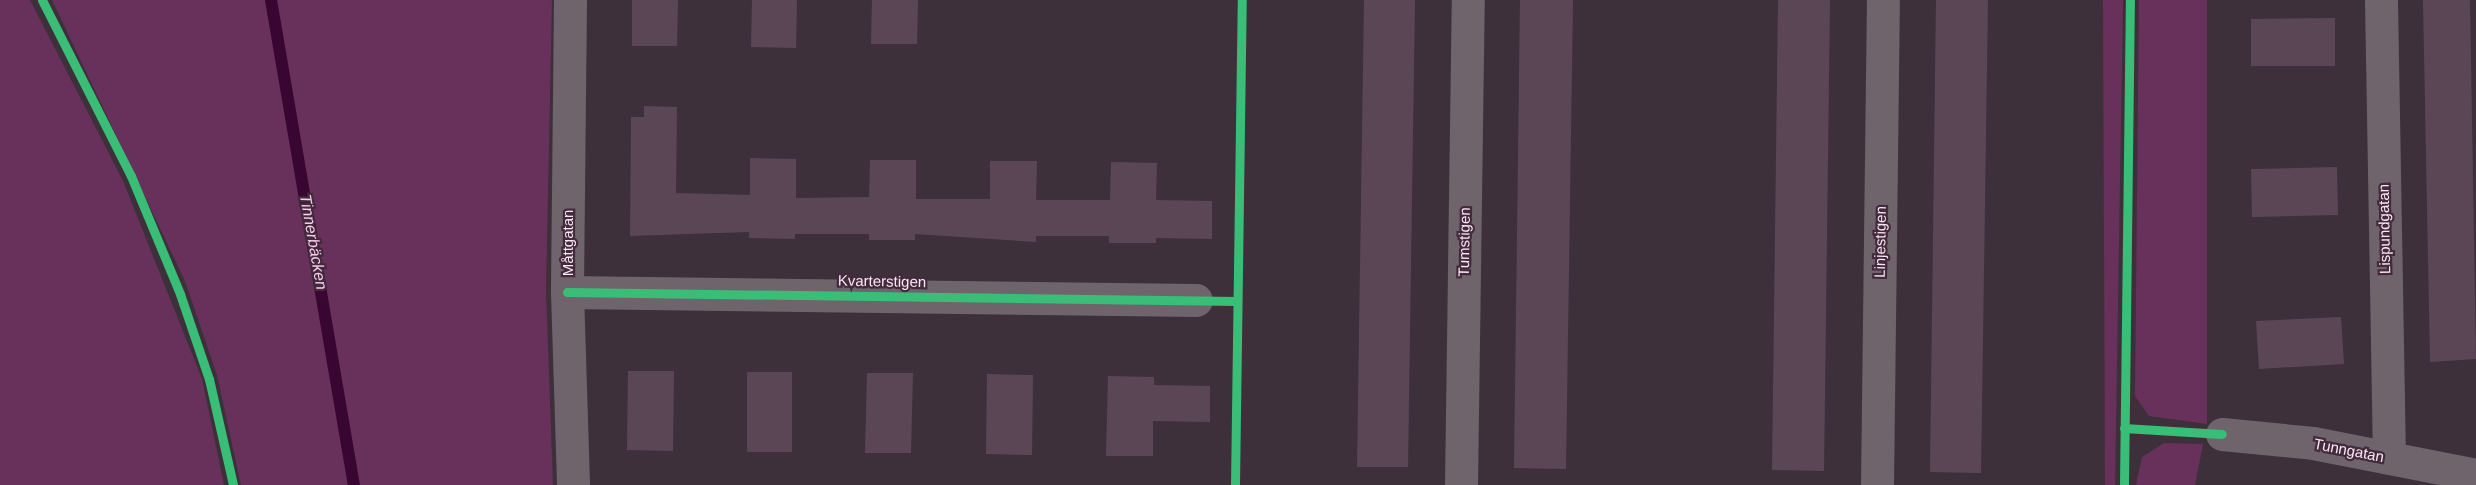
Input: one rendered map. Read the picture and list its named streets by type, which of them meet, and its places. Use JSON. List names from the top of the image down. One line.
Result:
{"streets":{"street":["Lispundgatan","Tumstigen","Linjestigen","Måttgatan","Kvarterstigen","Tunngatan"]},"crossings":[["Lispundgatan","Tunngatan"],["Måttgatan","Kvarterstigen"]],"water":["Tinnerbäcken"]}
